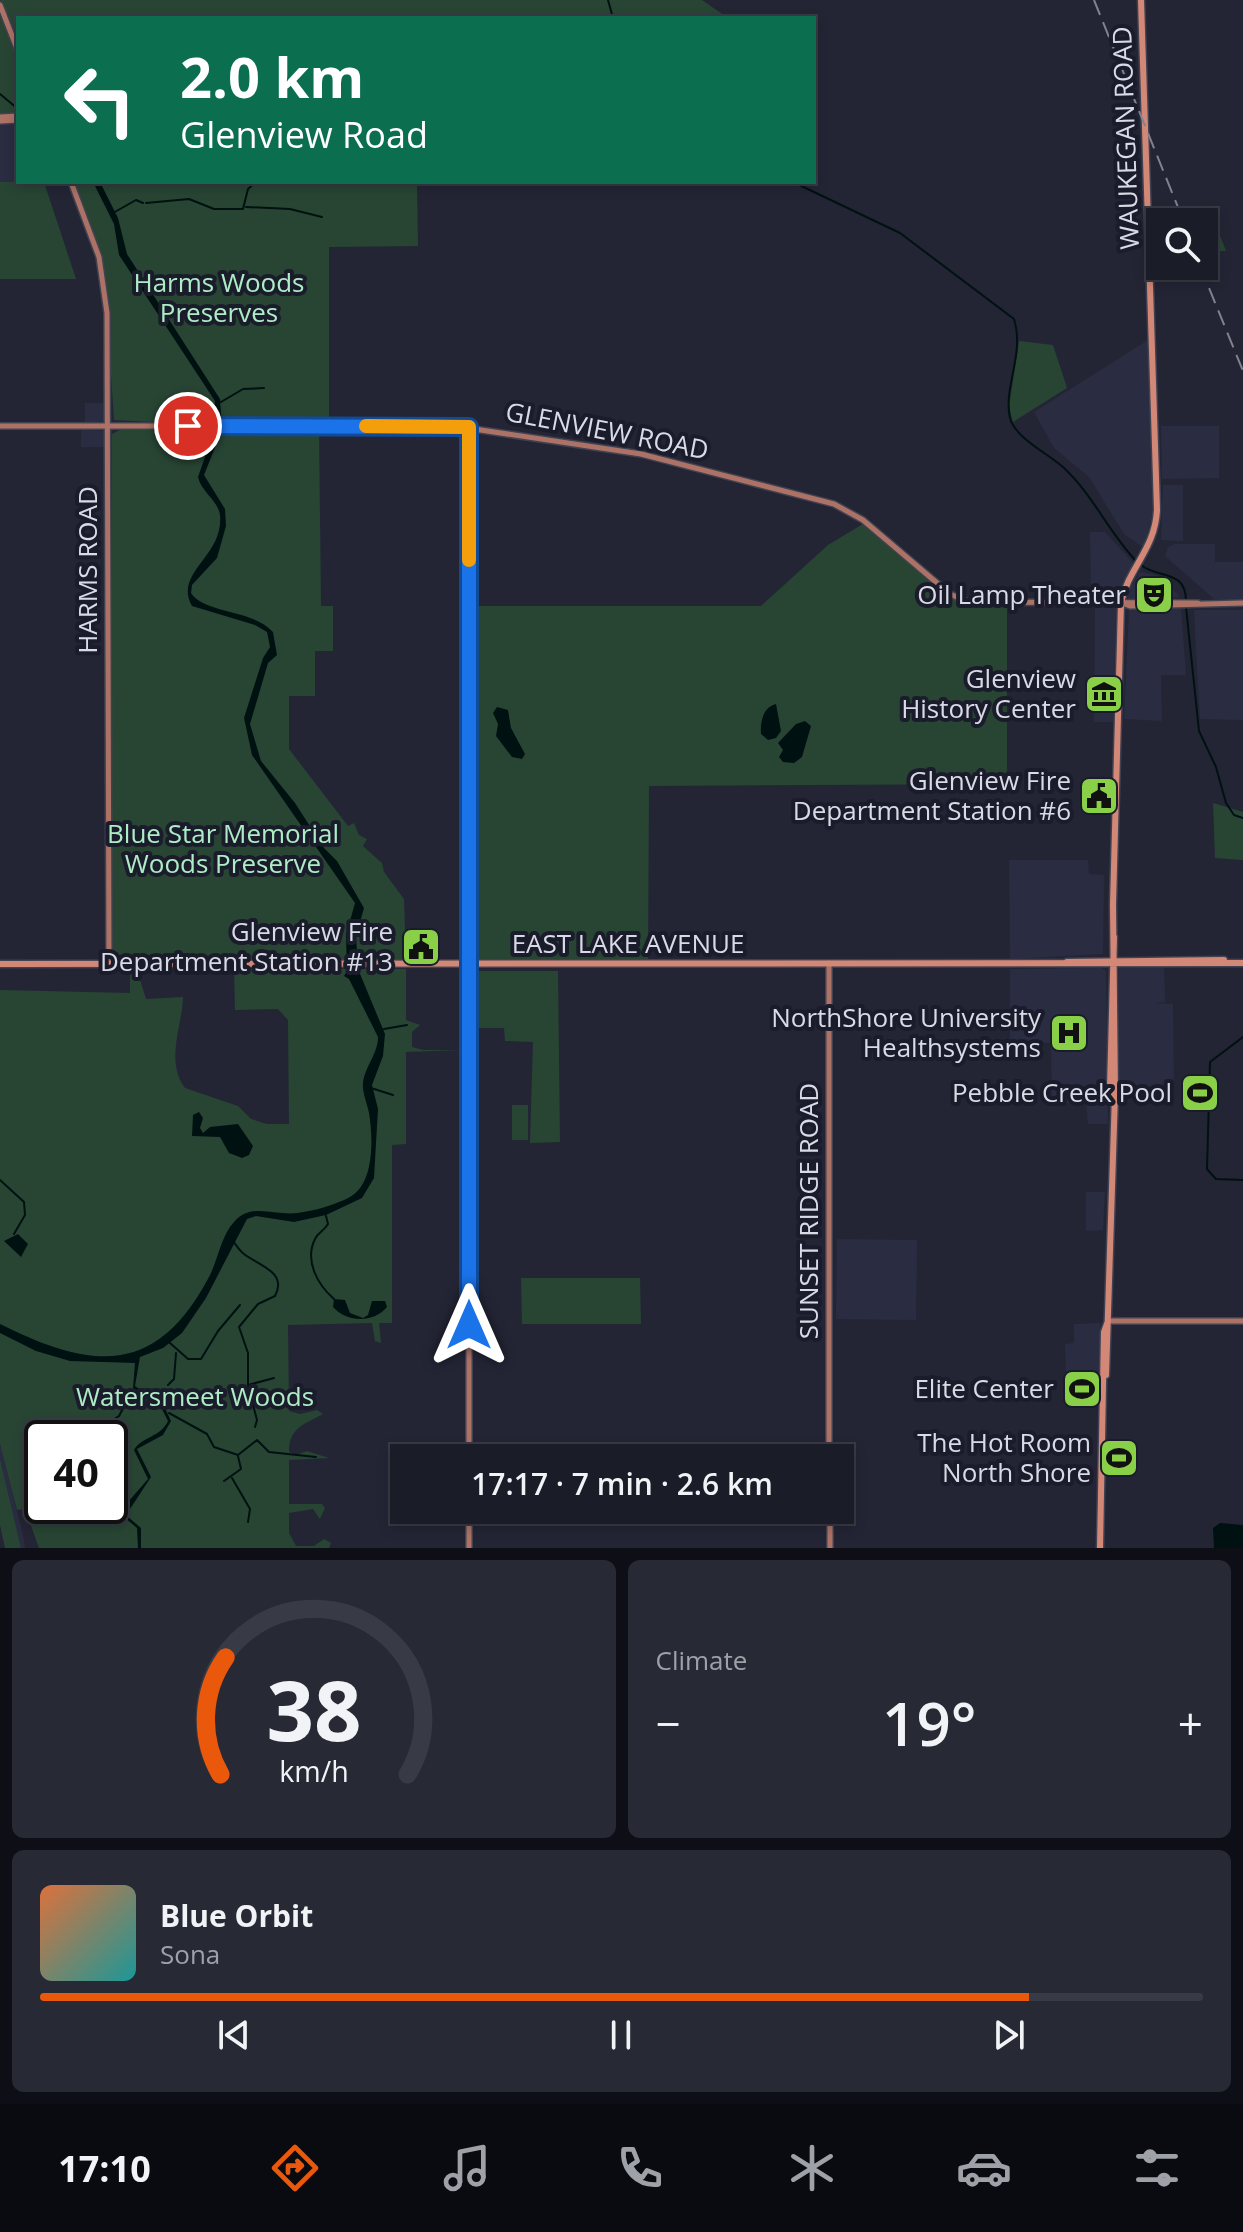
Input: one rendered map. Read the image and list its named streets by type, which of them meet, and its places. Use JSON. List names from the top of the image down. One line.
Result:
{"streets":{"main road":["WAUKEGAN ROAD","GLENVIEW ROAD","HARMS ROAD","EAST LAKE AVENUE","SUNSET RIDGE ROAD"]},"crossings":[["WAUKEGAN ROAD","GLENVIEW ROAD"],["WAUKEGAN ROAD","EAST LAKE AVENUE"],["GLENVIEW ROAD","HARMS ROAD"],["HARMS ROAD","EAST LAKE AVENUE"],["EAST LAKE AVENUE","SUNSET RIDGE ROAD"]],"parks":["Harms Woods Preserves","Blue Star Memorial Woods Preserve","Watersmeet Woods"],"places":{"theatre":["Oil Lamp Theater"],"museum":["Glenview History Center"],"public building":["Glenview Fire Department Station #6","Glenview Fire Department Station #13"],"hospital":["NorthShore University Healthsystems"],"sports":["Pebble Creek Pool","Elite Center","The Hot Room North Shore"]},"page":{"turn":["2.0 km","Glenview Road"],"limit":"40","trip":"17:17 · 7 min · 2.6 km","tile":"Climate","heat":["−","19°","+"],"song":["Blue Orbit","Sona"],"tabs":"17:10","gauge":["38","km/h"]}}
